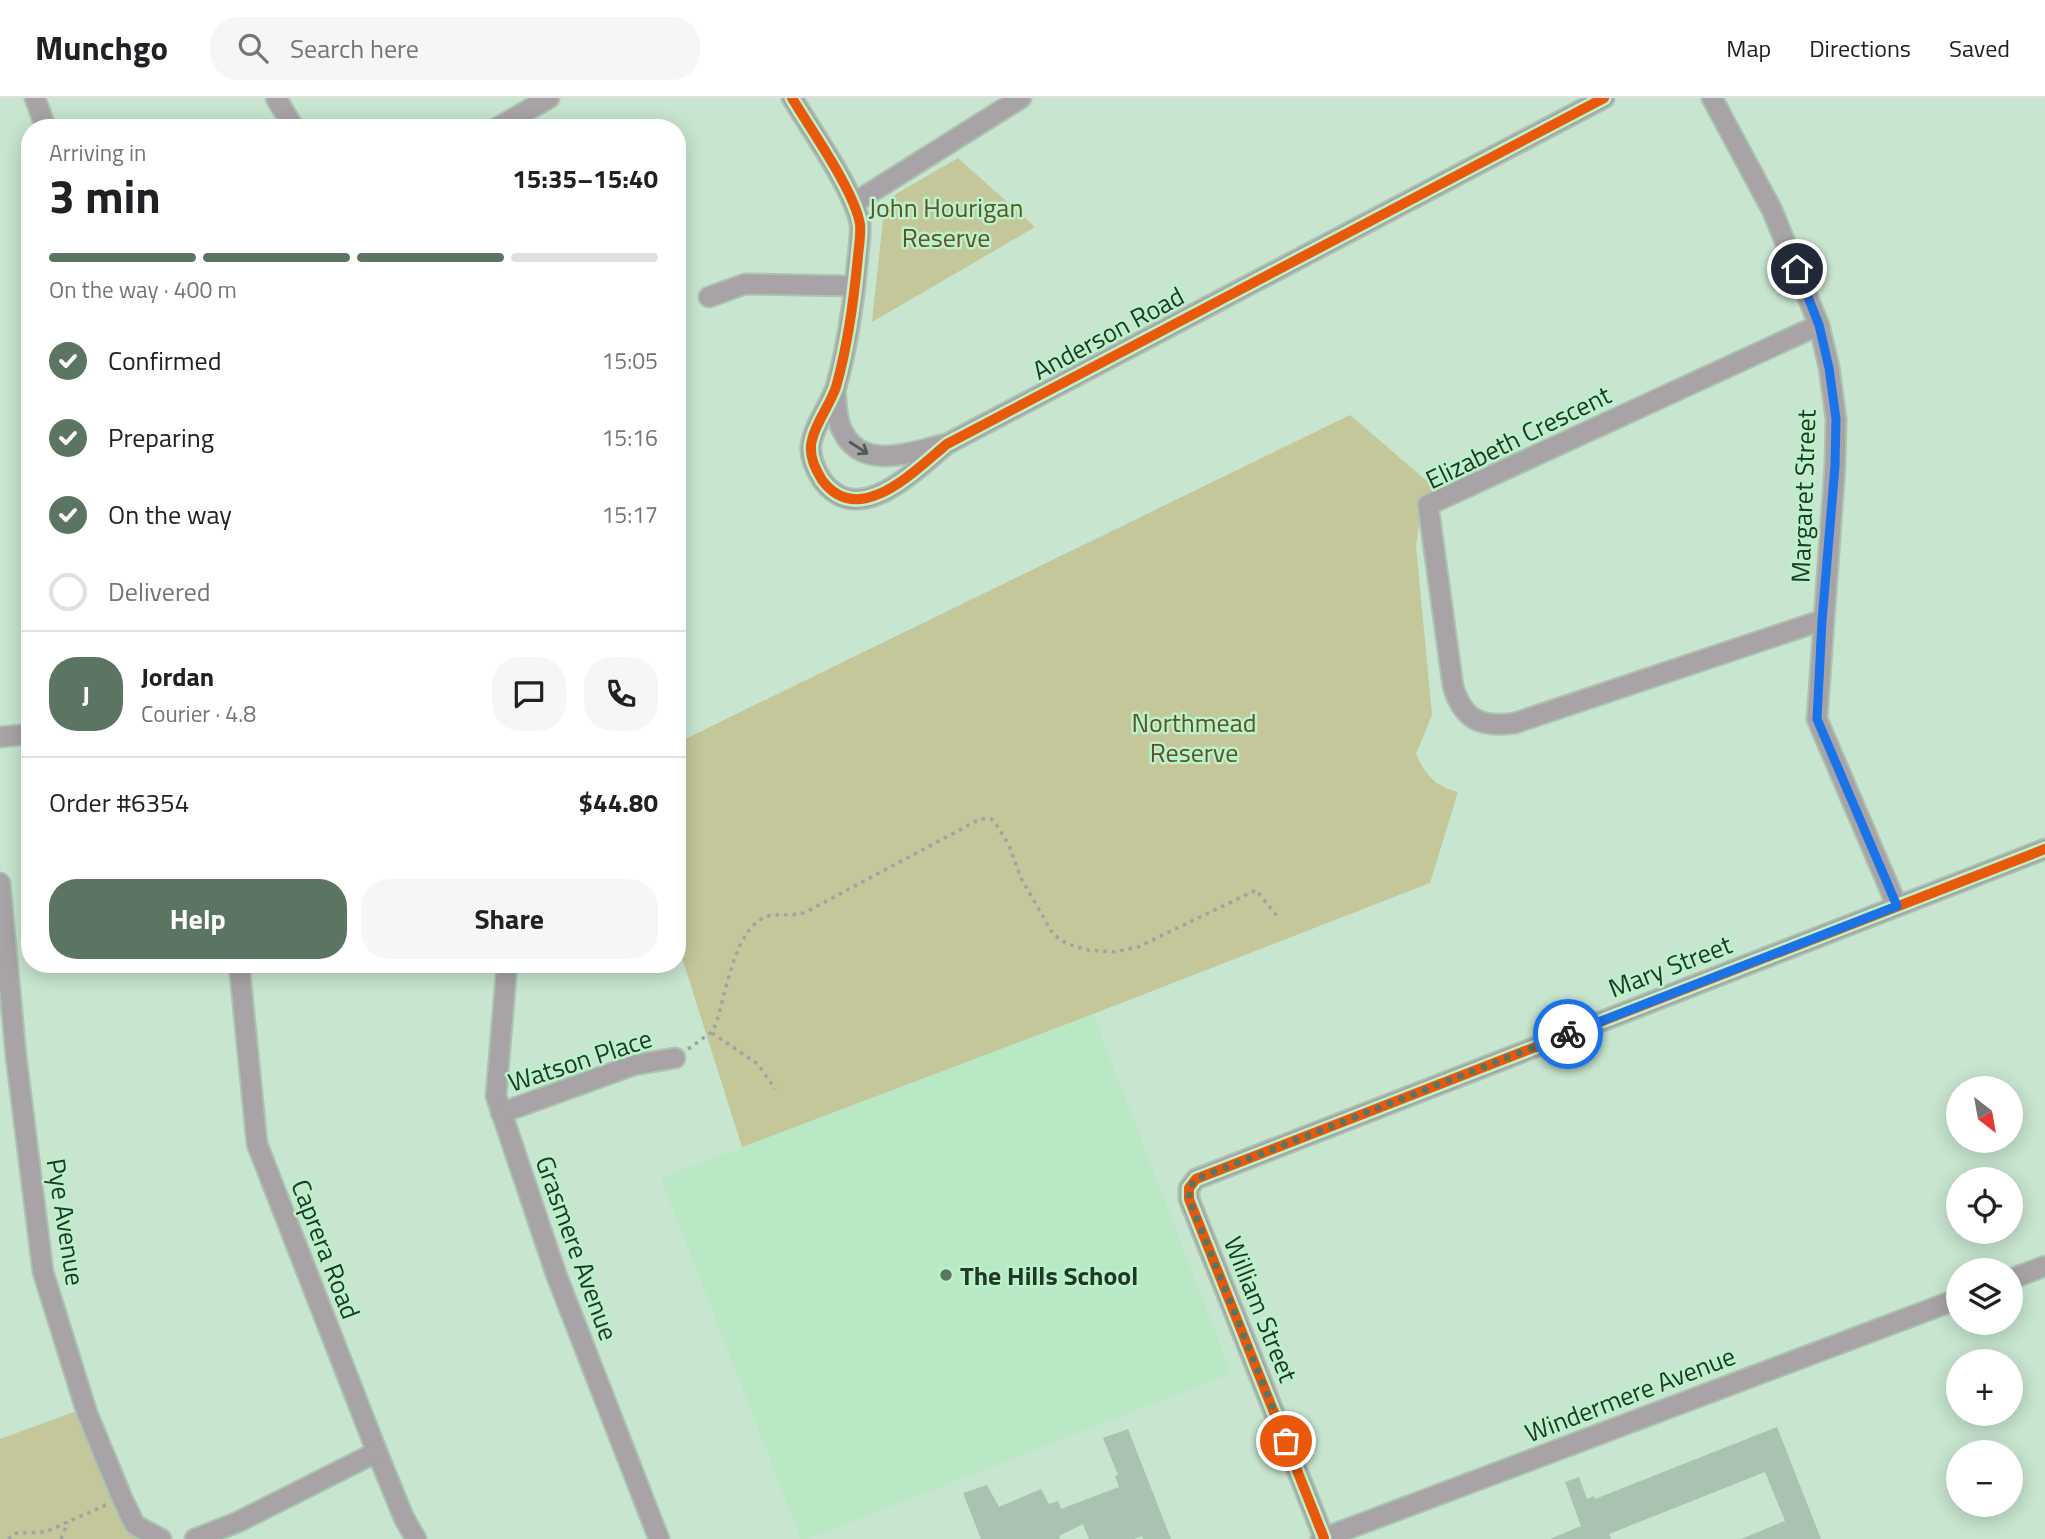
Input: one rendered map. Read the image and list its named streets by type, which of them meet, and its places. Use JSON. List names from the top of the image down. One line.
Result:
{"streets":{"street":["Anderson Road","Elizabeth Crescent","Margaret Street","Mary Street","Watson Place","Pye Avenue","Grasmere Avenue","Caprera Road","William Street","Windermere Avenue"]},"crossings":[["Elizabeth Crescent","Margaret Street"],["Margaret Street","Mary Street"],["Mary Street","William Street"],["Watson Place","Grasmere Avenue"],["William Street","Windermere Avenue"]],"parks":["John Hourigan Reserve","Northmead Reserve"],"places":["The Hills School"],"north":"bottom right","page":{"header":"Munchgo","search":"Search here","nav":["Map","Directions","Saved"],"heading":["3 min","Arriving in","15:35–15:40"],"panel":["Jordan","Courier · 4.8","Order #6354","$44.80"],"bar":"On the way · 400 m","list":[["Confirmed","15:05"],["Preparing","15:16"],["On the way","15:17"],"Delivered"],"round":"J","buttons":["Help","Share"],"map_buttons":["+","−"]}}
